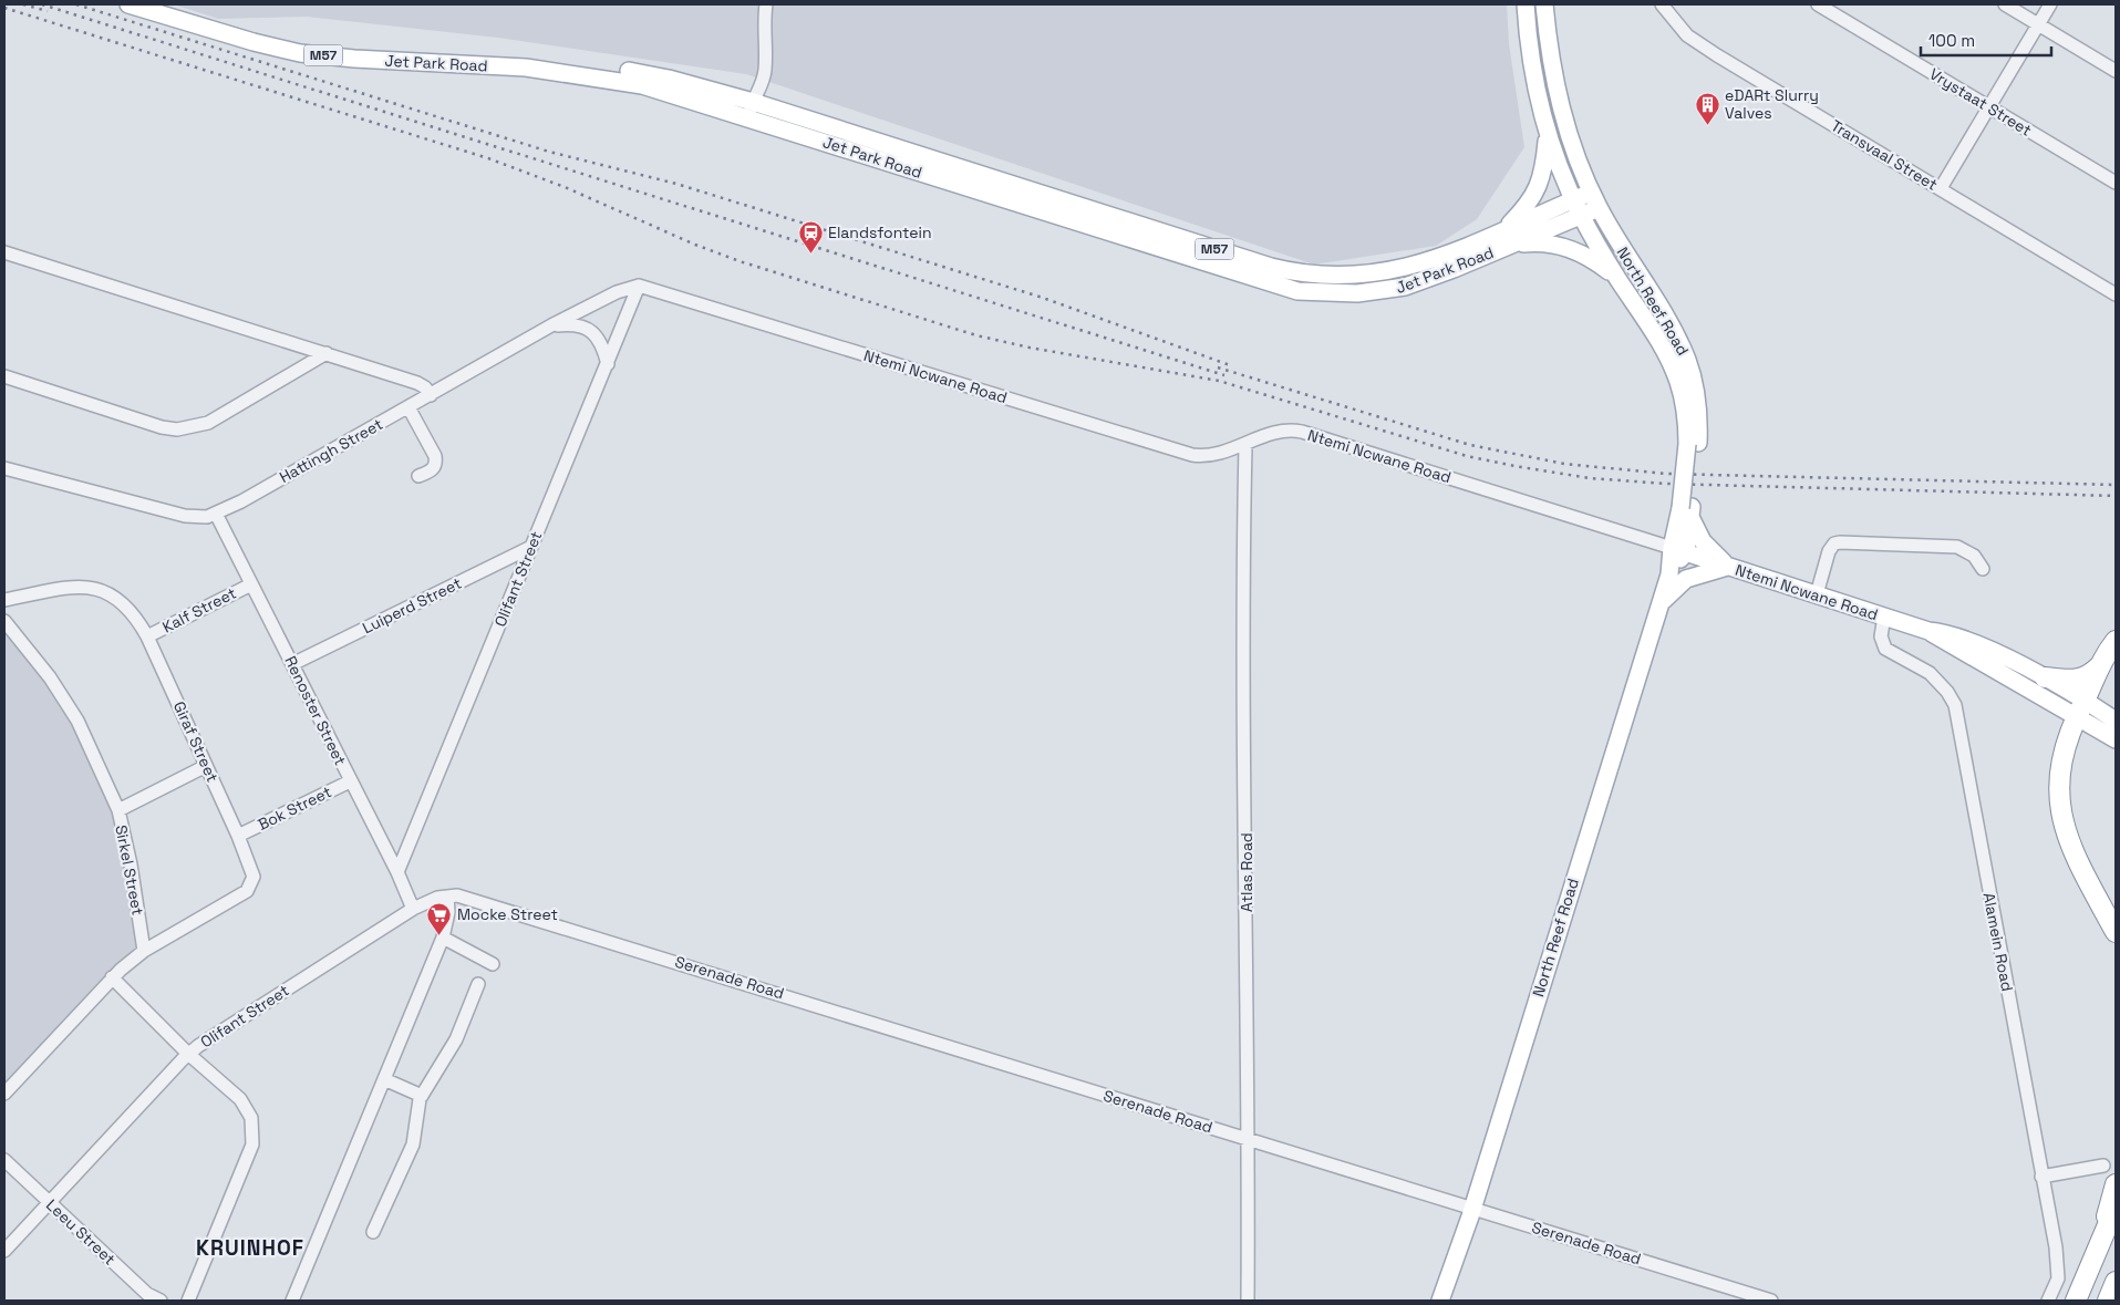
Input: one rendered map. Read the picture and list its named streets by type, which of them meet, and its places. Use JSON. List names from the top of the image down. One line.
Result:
{"streets":{"main road":["M57","Jet Park Road","North Reef Road","Ntemi Ncwane Road"],"street":["Vrystaat Street","Transvaal Street","Hattingh Street","Olifant Street","Luiperd Street","Kalf Street","Renoster Street","Giraf Street","Bok Street","Sirkel Street","Atlas Road","Alamein Road","Serenade Road","Leeu Street"]},"crossings":[["Jet Park Road","North Reef Road"],["North Reef Road","Ntemi Ncwane Road"],["North Reef Road","Serenade Road"],["Ntemi Ncwane Road","Hattingh Street"],["Ntemi Ncwane Road","Olifant Street"],["Ntemi Ncwane Road","Atlas Road"],["Ntemi Ncwane Road","Alamein Road"],["Hattingh Street","Olifant Street"],["Hattingh Street","Renoster Street"],["Olifant Street","Luiperd Street"],["Olifant Street","Renoster Street"],["Olifant Street","Serenade Road"],["Olifant Street","Leeu Street"],["Luiperd Street","Renoster Street"],["Kalf Street","Renoster Street"],["Kalf Street","Giraf Street"],["Renoster Street","Bok Street"],["Giraf Street","Bok Street"],["Giraf Street","Sirkel Street"],["Atlas Road","Serenade Road"]],"districts":["KRUINHOF"],"places":{"building":["eDARt Slurry Valves"],"station":["Elandsfontein"],"supermarket":["Mocke Street"]},"scale_bar":"100 m"}
